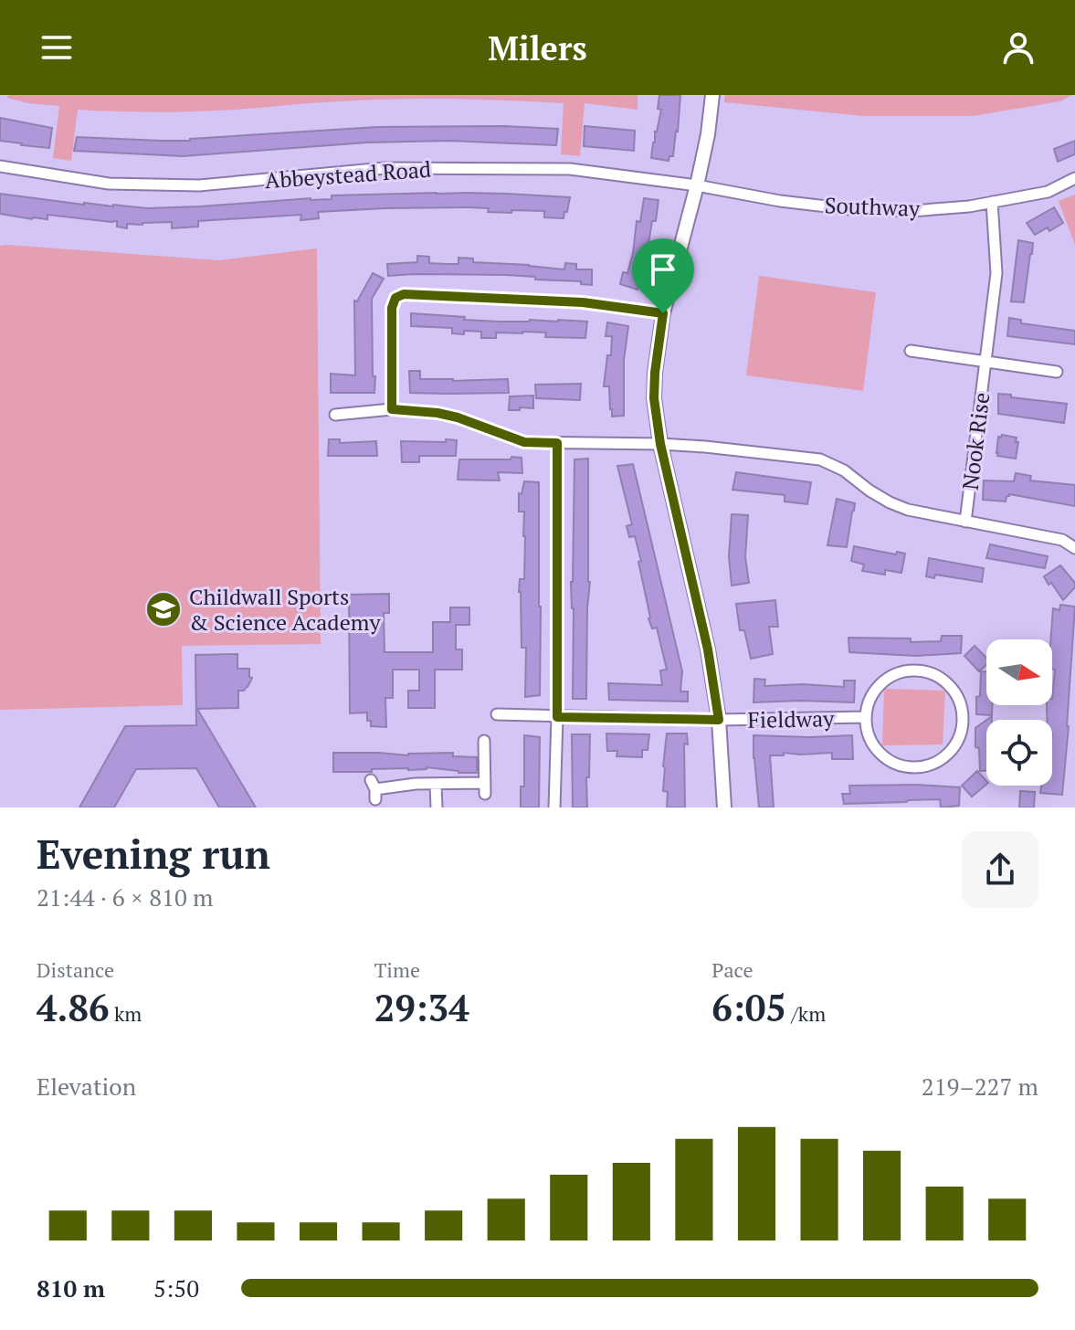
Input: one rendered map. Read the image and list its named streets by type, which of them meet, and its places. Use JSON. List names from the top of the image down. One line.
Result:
{"streets":{"street":["Abbeystead Road","Southway","Nook Rise","Fieldway"]},"crossings":[["Abbeystead Road","Southway"],["Southway","Nook Rise"]],"places":{"school or university":["Childwall Sports & Science Academy"]},"north":"right","page":{"header":"Milers","heading":["Evening run","21:44 · 6 × 810 m"],"stats":[["Distance","4.86 km"],["Time","29:34"],["Pace","6:05 /km"]],"chart":["Elevation","219–227 m"],"list":[{"name":"810 m","note":"5:50"}]}}
